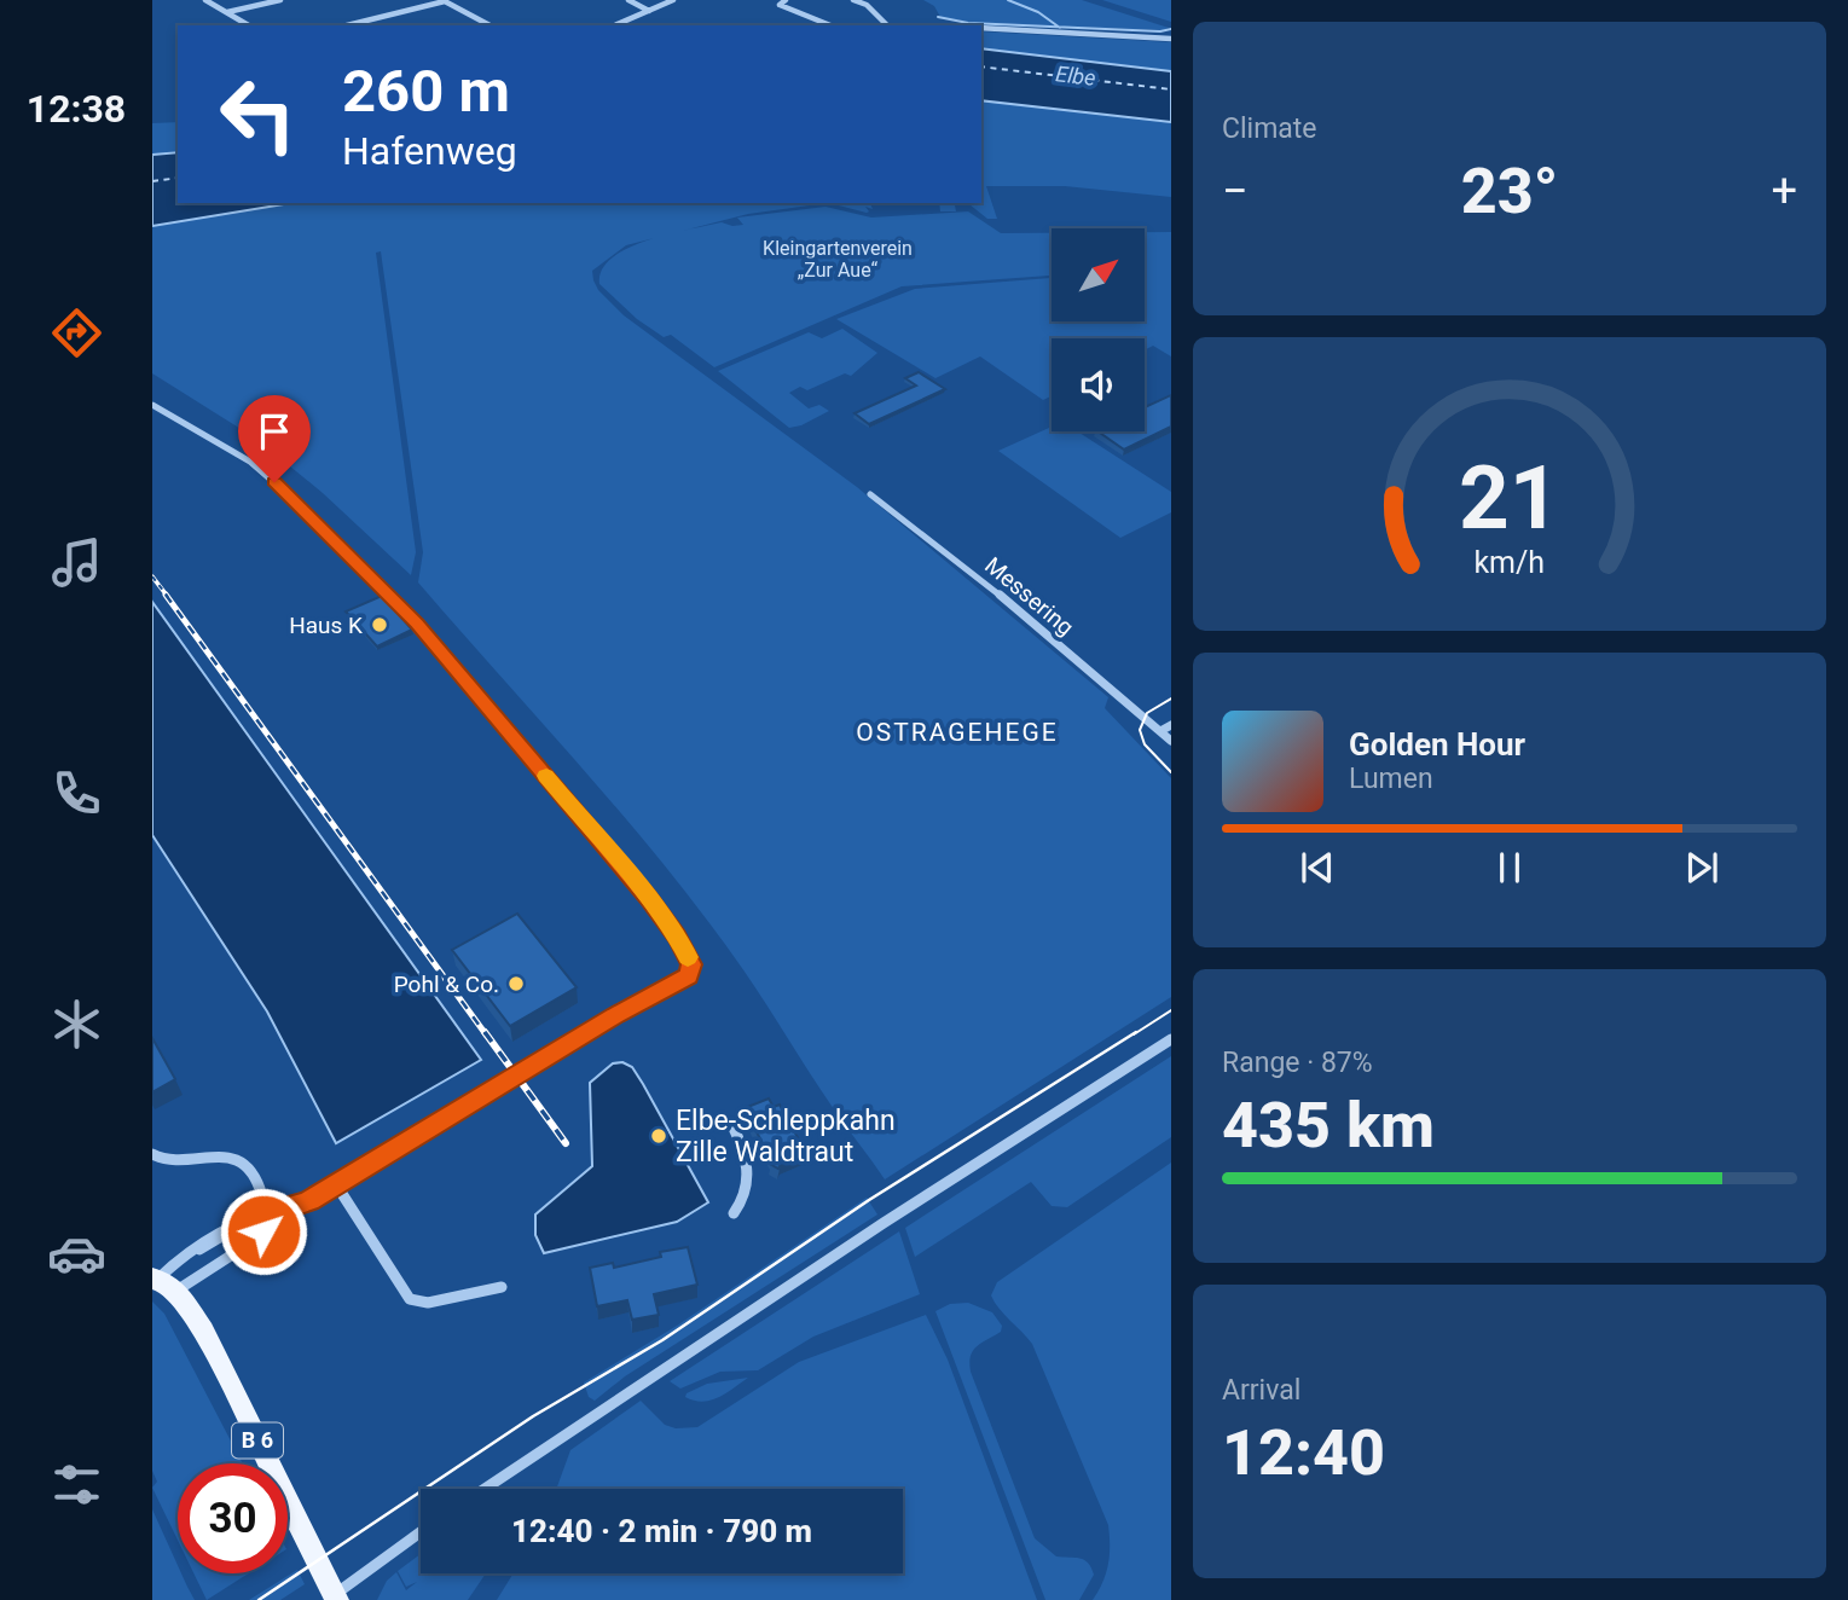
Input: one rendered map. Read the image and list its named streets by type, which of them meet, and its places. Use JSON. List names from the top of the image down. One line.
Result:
{"streets":{"main road":["B 6"],"street":["Messering"]},"districts":["OSTRAGEHEGE"],"water":["Elbe"],"parks":["Kleingartenverein „Zur Aue“"],"places":["Haus K","Pohl & Co.","Elbe-Schleppkahn Zille Waldtraut"],"north":"top right","page":{"tabs":"12:38","tile":["Climate",["Range · 87%","435 km"],["Arrival","12:40"]],"turn":["260 m","Hafenweg"],"heat":["−","23°","+"],"song":["Golden Hour","Lumen"],"limit":"30","trip":"12:40 · 2 min · 790 m","gauge":["21","km/h"]}}
